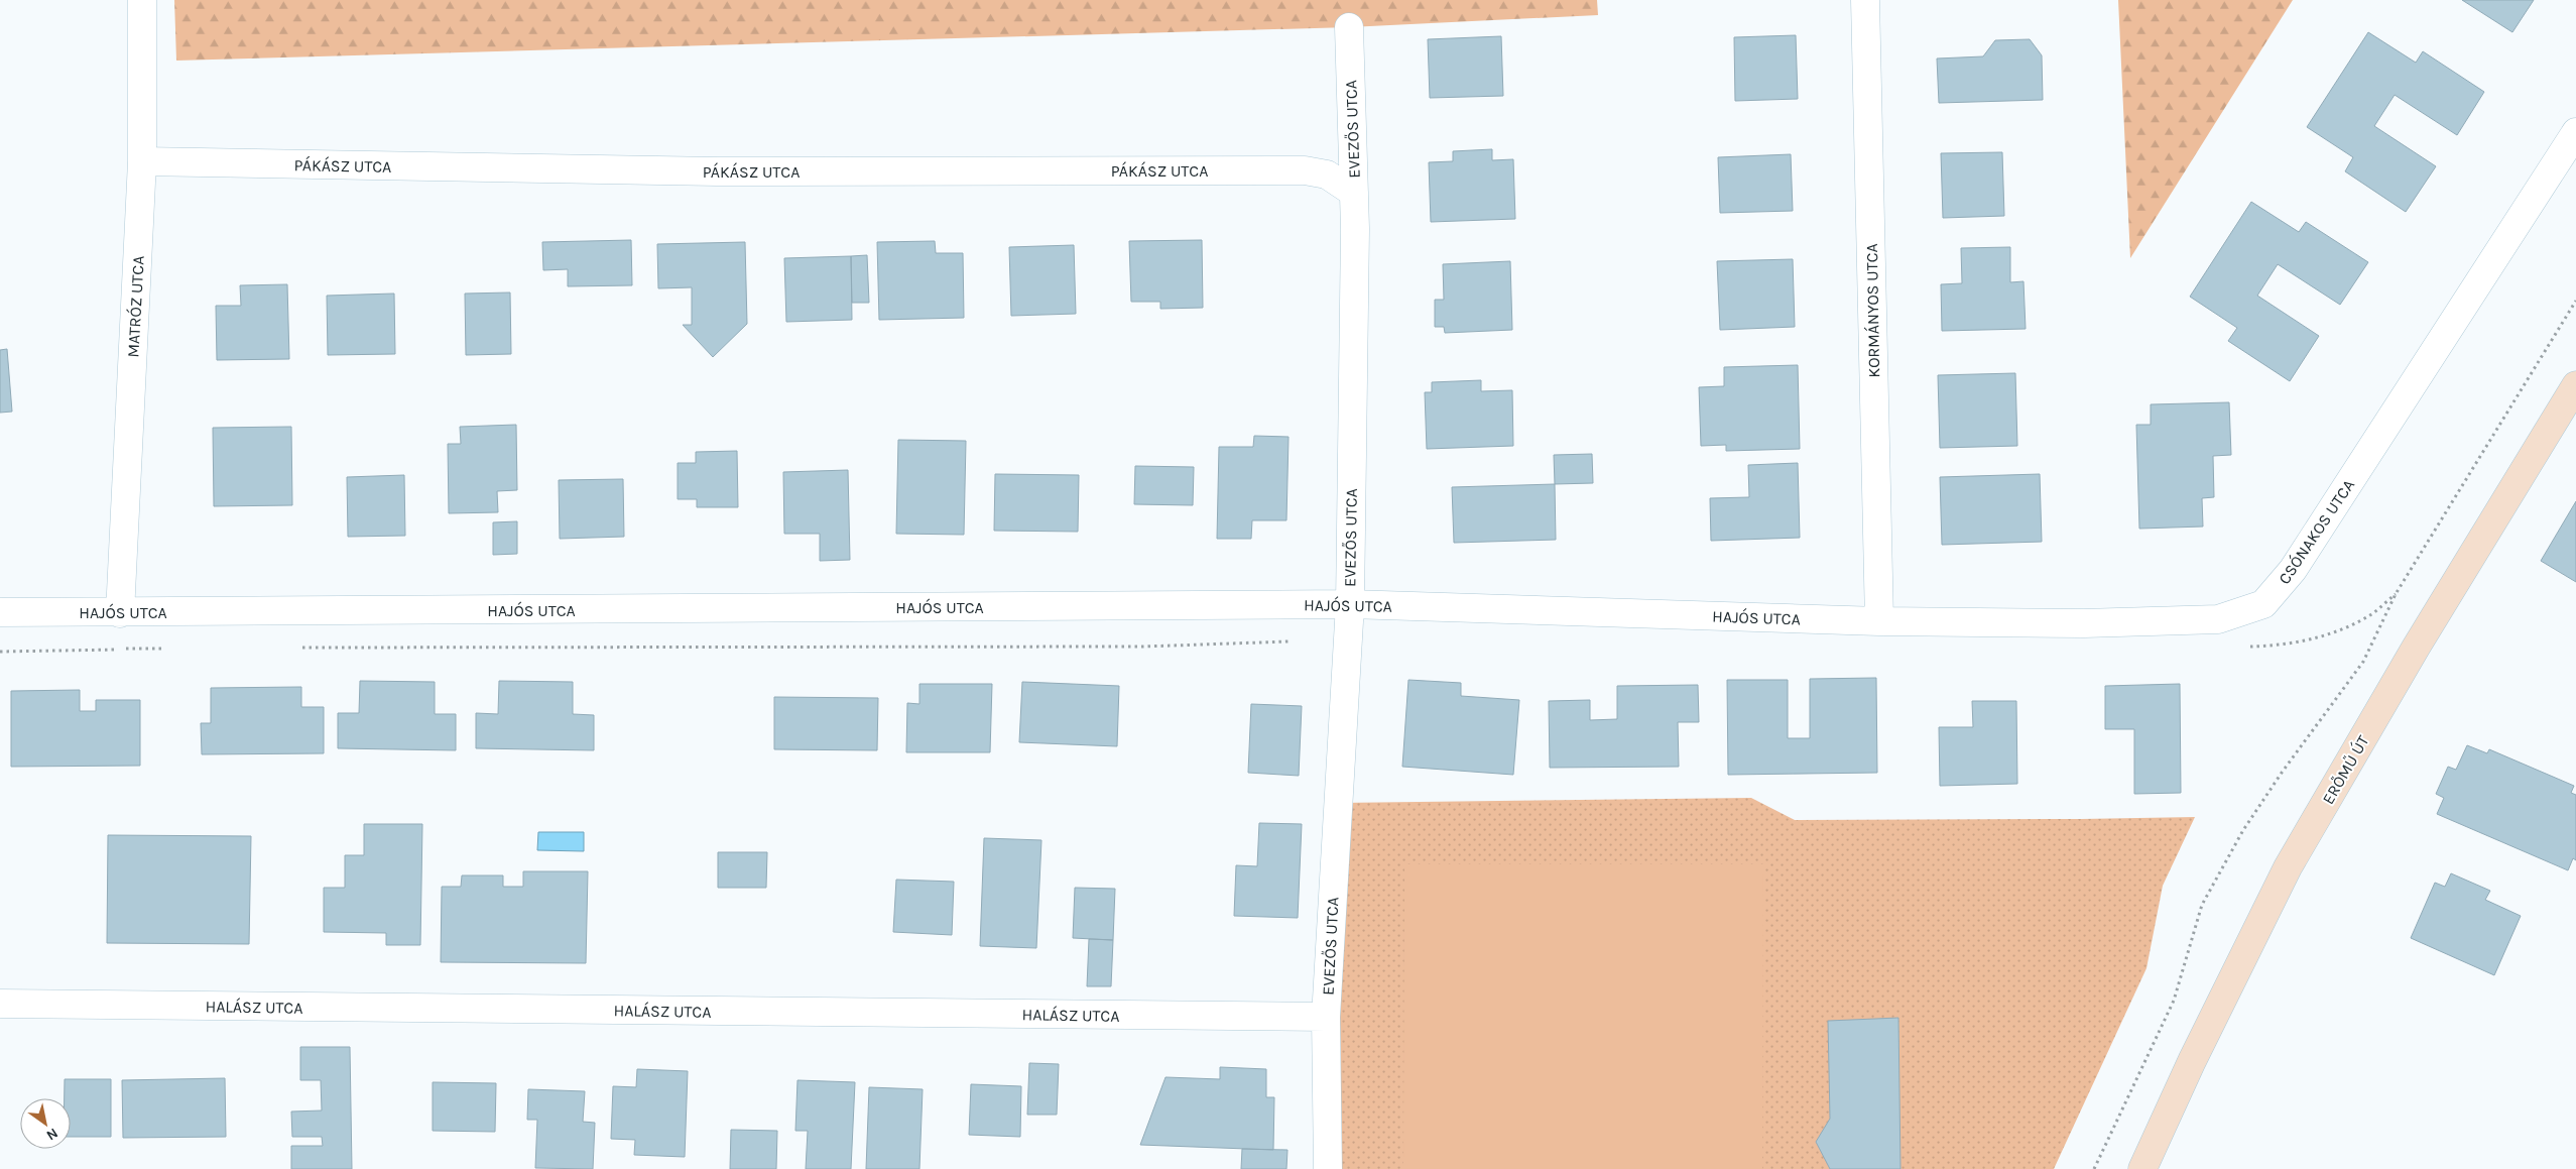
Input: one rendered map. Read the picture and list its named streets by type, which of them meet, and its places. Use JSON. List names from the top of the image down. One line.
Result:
{"streets":{"street":["EVEZŐS UTCA","PÁKÁSZ UTCA","MATRÓZ UTCA","KORMÁNYOS UTCA","CSÓNAKOS UTCA","HAJÓS UTCA","ERŐMŰ ÚT","HALÁSZ UTCA"]},"crossings":[["EVEZŐS UTCA","PÁKÁSZ UTCA"],["EVEZŐS UTCA","HAJÓS UTCA"],["EVEZŐS UTCA","HALÁSZ UTCA"],["PÁKÁSZ UTCA","MATRÓZ UTCA"],["MATRÓZ UTCA","HAJÓS UTCA"],["KORMÁNYOS UTCA","CSÓNAKOS UTCA"],["KORMÁNYOS UTCA","HAJÓS UTCA"],["CSÓNAKOS UTCA","HAJÓS UTCA"]],"north":"bottom right"}
